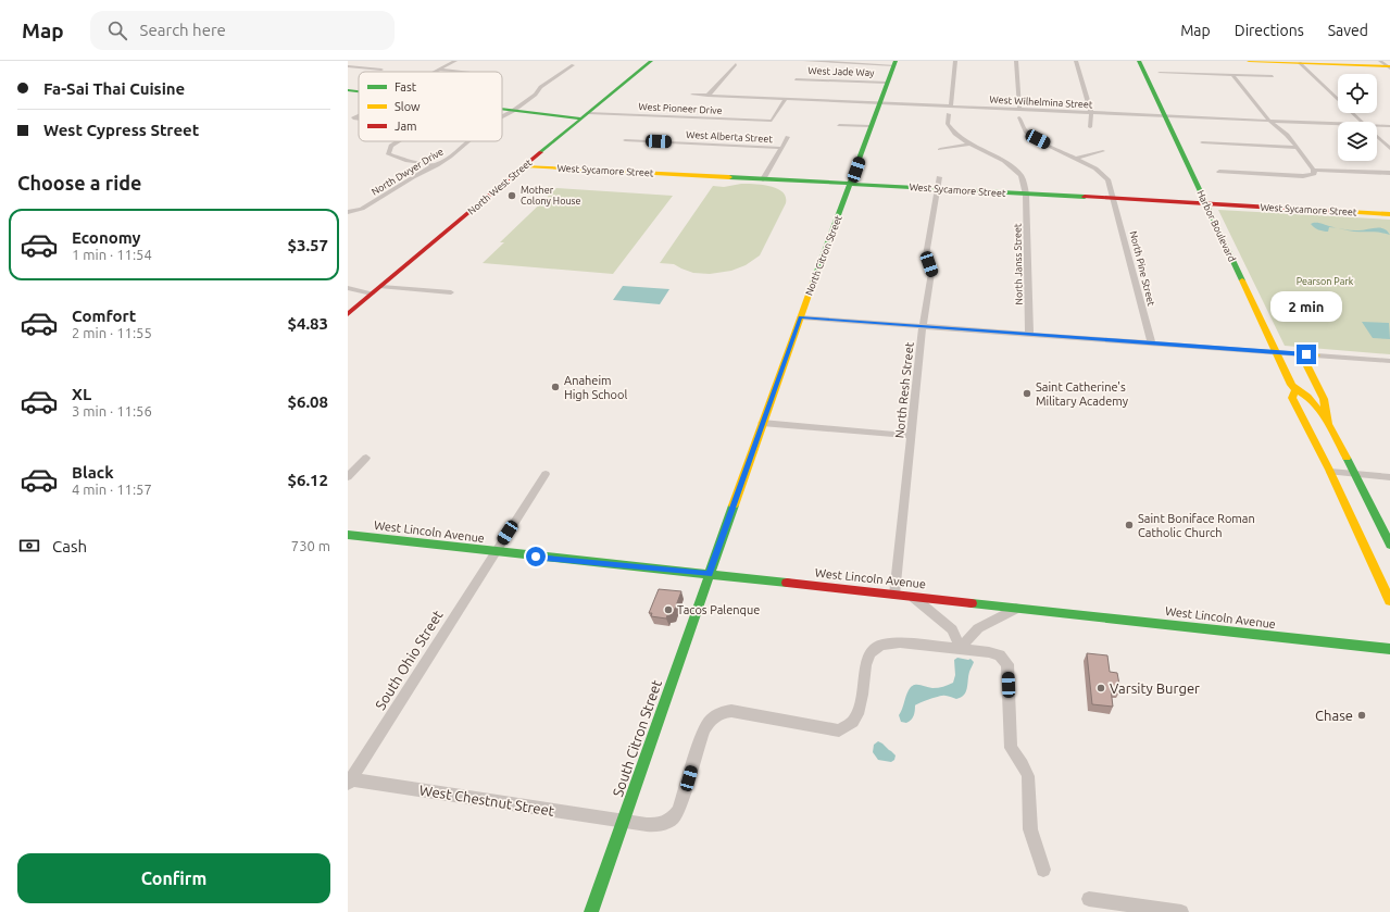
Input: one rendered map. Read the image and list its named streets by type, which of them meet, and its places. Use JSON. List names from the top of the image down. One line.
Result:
{"streets":{"street":["West Jade Way","West Wilhelmina Street","West Pioneer Drive","West Alberta Street","West Sycamore Street","North Dwyer Drive","North West Street","Harbor Boulevard","North Citron Street","North Janss Street","North Pine Street","North Resh Street","West Lincoln Avenue","South Ohio Street","South Citron Street","West Chestnut Street"]},"crossings":[["West Jade Way","North Citron Street"],["West Wilhelmina Street","West Pioneer Drive"],["West Wilhelmina Street","Harbor Boulevard"],["West Wilhelmina Street","North Citron Street"],["West Pioneer Drive","North West Street"],["West Sycamore Street","North West Street"],["West Sycamore Street","Harbor Boulevard"],["West Sycamore Street","North Citron Street"],["West Sycamore Street","North Janss Street"],["West Sycamore Street","North Pine Street"],["West Sycamore Street","North Resh Street"],["North Citron Street","West Lincoln Avenue"],["North Citron Street","South Citron Street"],["North Resh Street","West Lincoln Avenue"],["West Lincoln Avenue","South Ohio Street"],["West Lincoln Avenue","South Citron Street"],["South Ohio Street","West Chestnut Street"],["South Citron Street","West Chestnut Street"]],"parks":["Pearson Park"],"places":["Mother Colony House","Anaheim High School","Saint Catherine's Military Academy","Saint Boniface Roman Catholic Church","Tacos Palenque","Varsity Burger","Chase"],"legend":["Fast","Slow","Jam"],"page":{"header":"Map","search":"Search here","nav":["Map","Directions","Saved"],"banner":["Fa-Sai Thai Cuisine","West Cypress Street"],"heading":"Choose a ride","list":[{"name":"Economy","note":"1 min · 11:54","value":"$3.57"},{"name":"Comfort","note":"2 min · 11:55","value":"$4.83"},{"name":"XL","note":"3 min · 11:56","value":"$6.08"},{"name":"Black","note":"4 min · 11:57","value":"$6.12"}],"bubble":"2 min","pay":["Cash","730 m"],"buttons":"Confirm"}}
